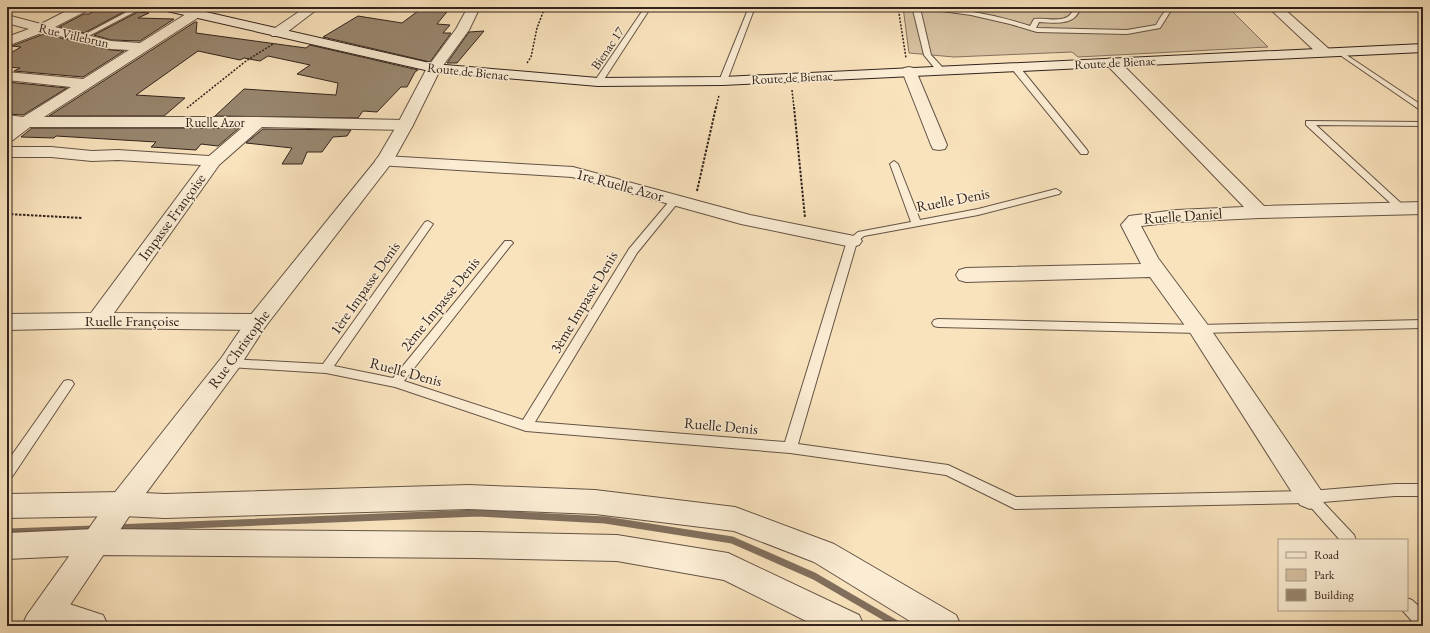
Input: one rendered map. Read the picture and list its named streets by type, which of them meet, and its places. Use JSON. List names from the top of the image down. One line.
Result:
{"streets":{"street":["Rue Villebrun","Route de Bienac","Ruelle Azor","1re Ruelle Azor","Ruelle Daniel","Impasse Françoise","Ruelle Françoise","Rue Christophe"],"lane":["Bienac 17","Ruelle Denis","1ère Impasse Denis","3ème Impasse Denis","2ème Impasse Denis"]},"crossings":[["Bienac 17","Route de Bienac"],["Route de Bienac","Ruelle Daniel"],["Route de Bienac","Rue Christophe"],["Ruelle Azor","Impasse Françoise"],["Ruelle Azor","Rue Christophe"],["1re Ruelle Azor","Ruelle Denis"],["1re Ruelle Azor","3ème Impasse Denis"],["1re Ruelle Azor","Rue Christophe"],["Ruelle Denis","Ruelle Daniel"],["Ruelle Denis","1ère Impasse Denis"],["Ruelle Denis","3ème Impasse Denis"],["Ruelle Denis","2ème Impasse Denis"],["Ruelle Denis","Rue Christophe"],["Impasse Françoise","Ruelle Françoise"],["Ruelle Françoise","Rue Christophe"]],"legend":["Road","Park","Building"]}
